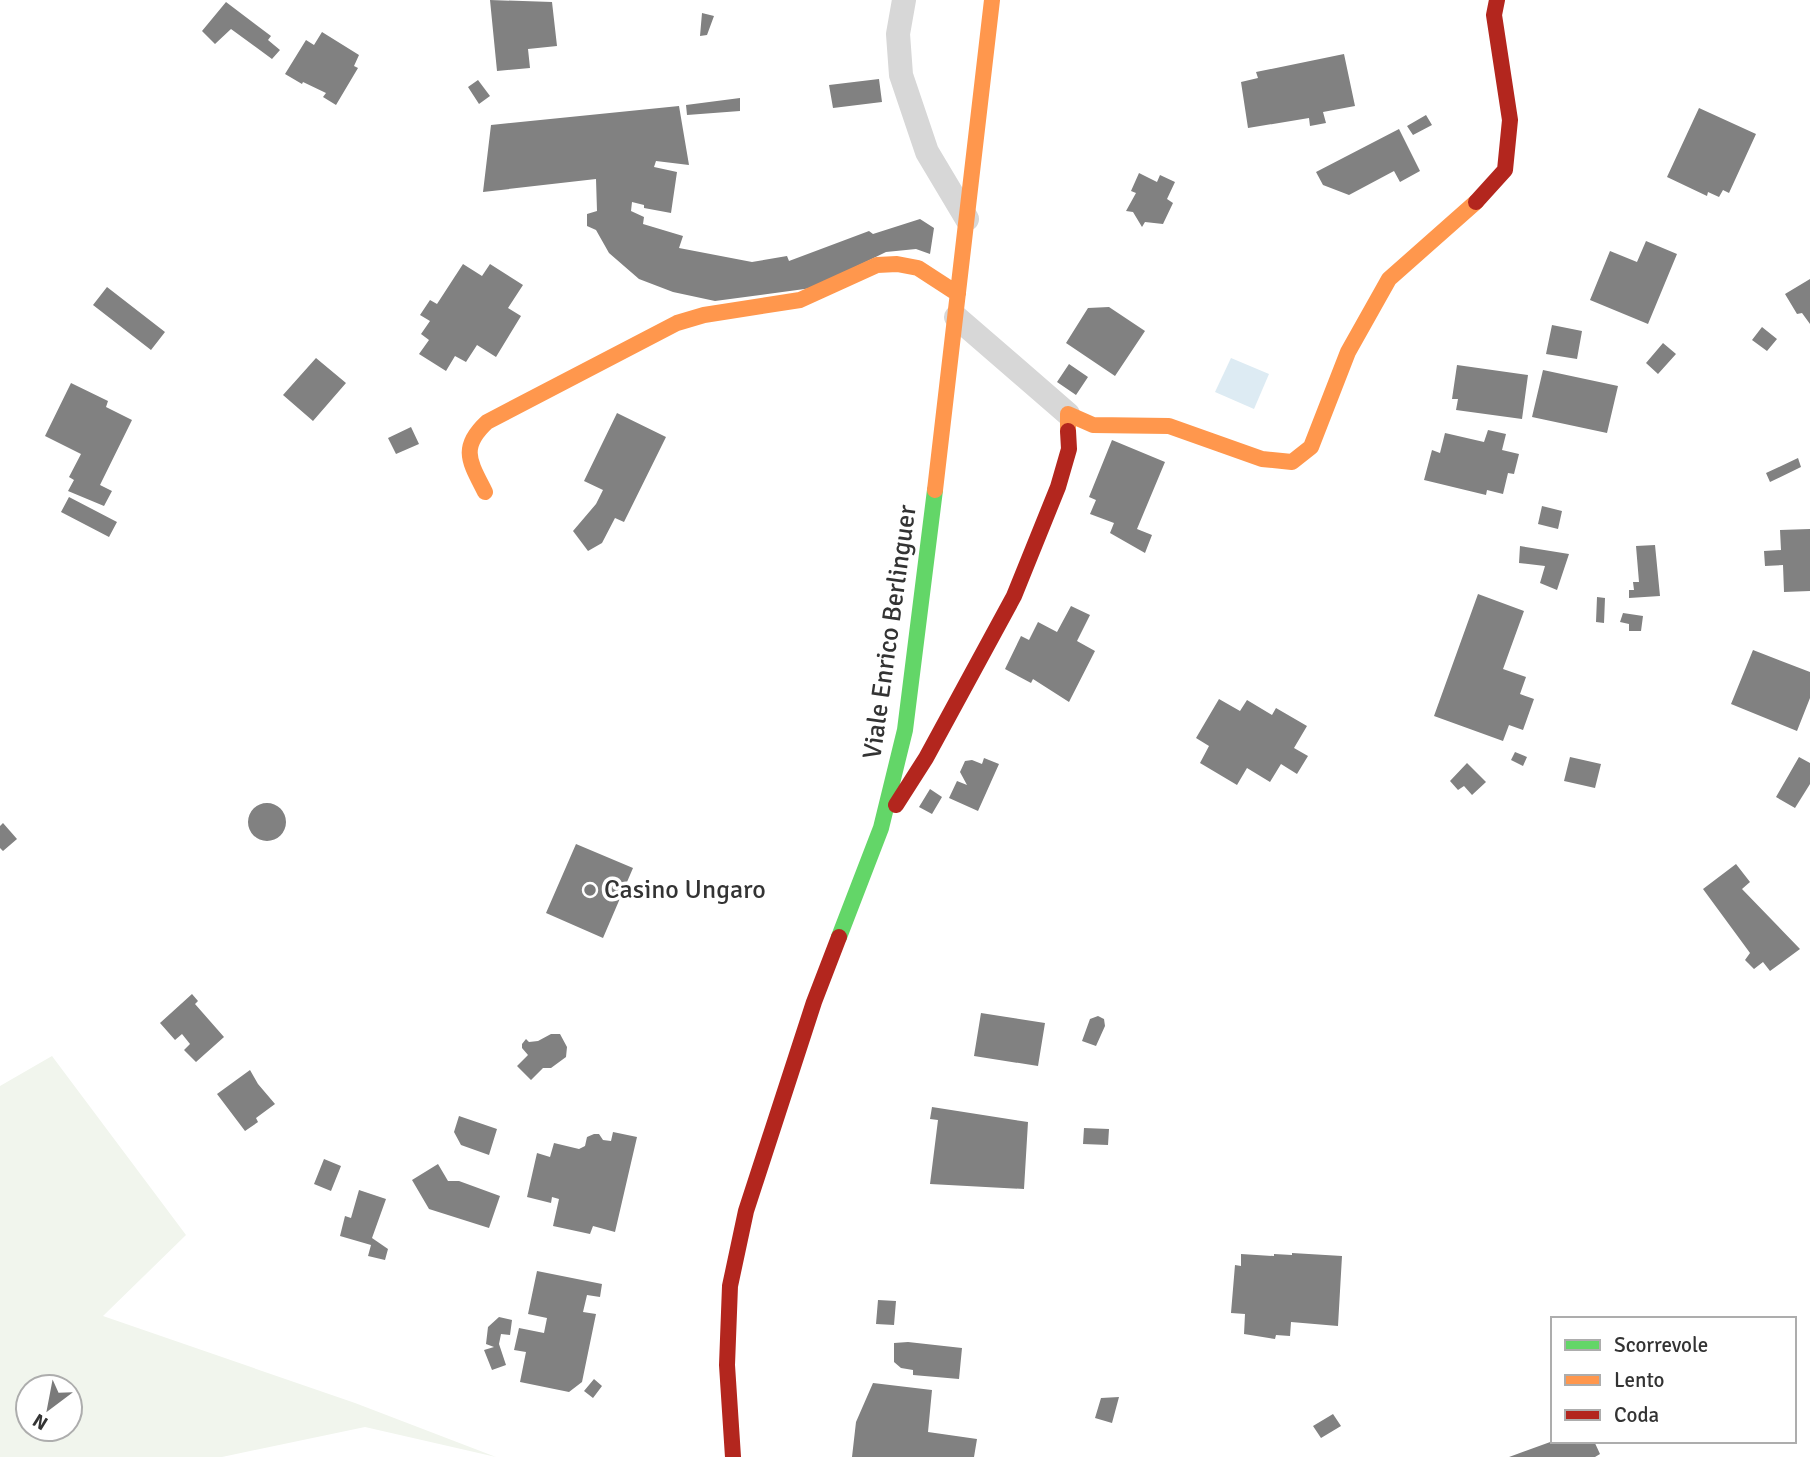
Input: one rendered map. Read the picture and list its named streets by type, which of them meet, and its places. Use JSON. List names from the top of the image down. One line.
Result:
{"streets":{"street":["Viale Enrico Berlinguer"]},"places":["Casino Ungaro"],"legend":["Scorrevole","Lento","Coda"],"north":"bottom left"}
